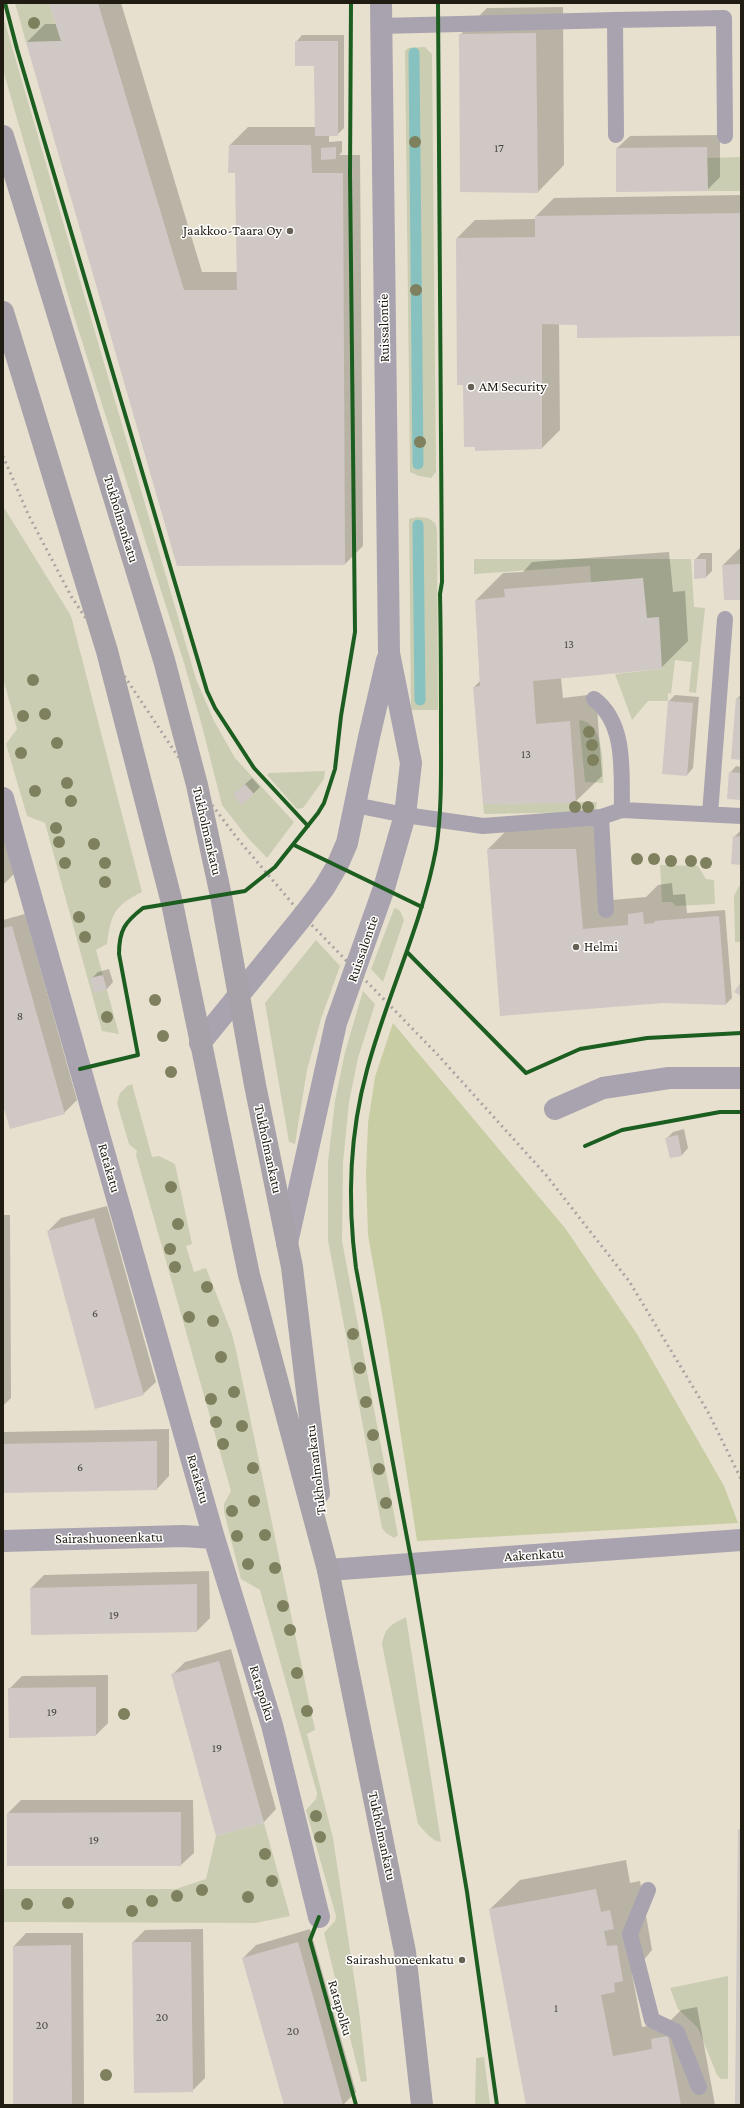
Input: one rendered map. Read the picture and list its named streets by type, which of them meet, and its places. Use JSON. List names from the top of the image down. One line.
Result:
{"streets":{"main road":["Tukholmankatu"],"street":["Ruissalontie","Ratakatu","Sairashuoneenkatu","Aakenkatu","Ratapolku"]},"crossings":[["Ruissalontie","Tukholmankatu"],["Tukholmankatu","Aakenkatu"],["Ratakatu","Sairashuoneenkatu"],["Ratakatu","Ratapolku"],["Sairashuoneenkatu","Ratapolku"]],"places":["Jaakkoo-Taara Oy","AM Security","Helmi","Sairashuoneenkatu"],"house_numbers":["17","13","13","8","6","6","19","19","19","19","1","20","20","20"]}
